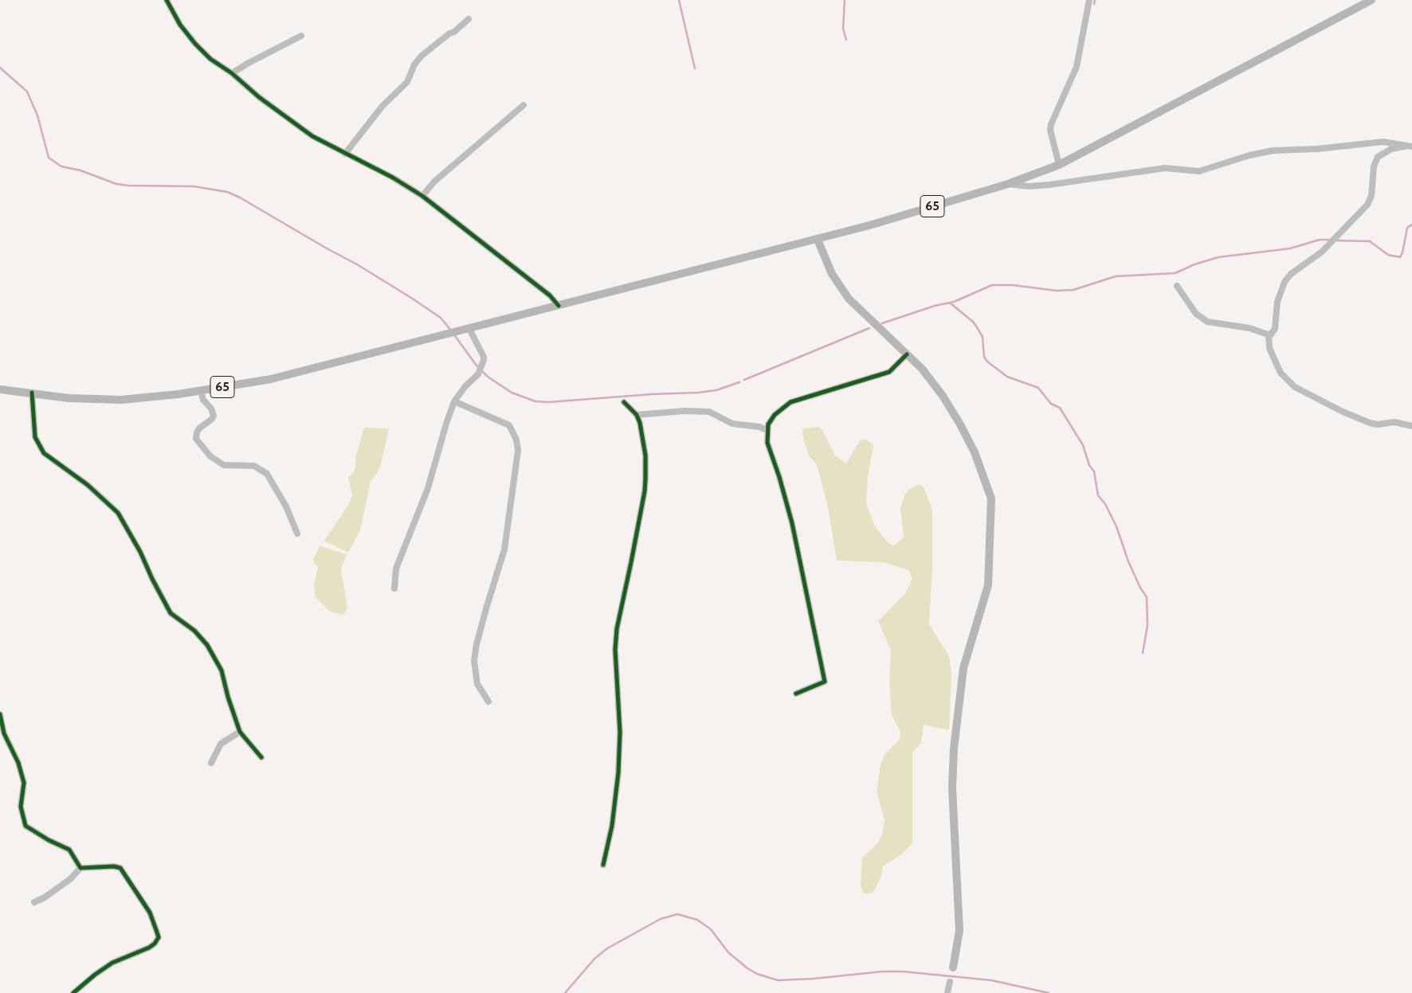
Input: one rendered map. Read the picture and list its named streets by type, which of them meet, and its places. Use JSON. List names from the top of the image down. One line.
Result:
{"streets":{"main road":["65"]}}
